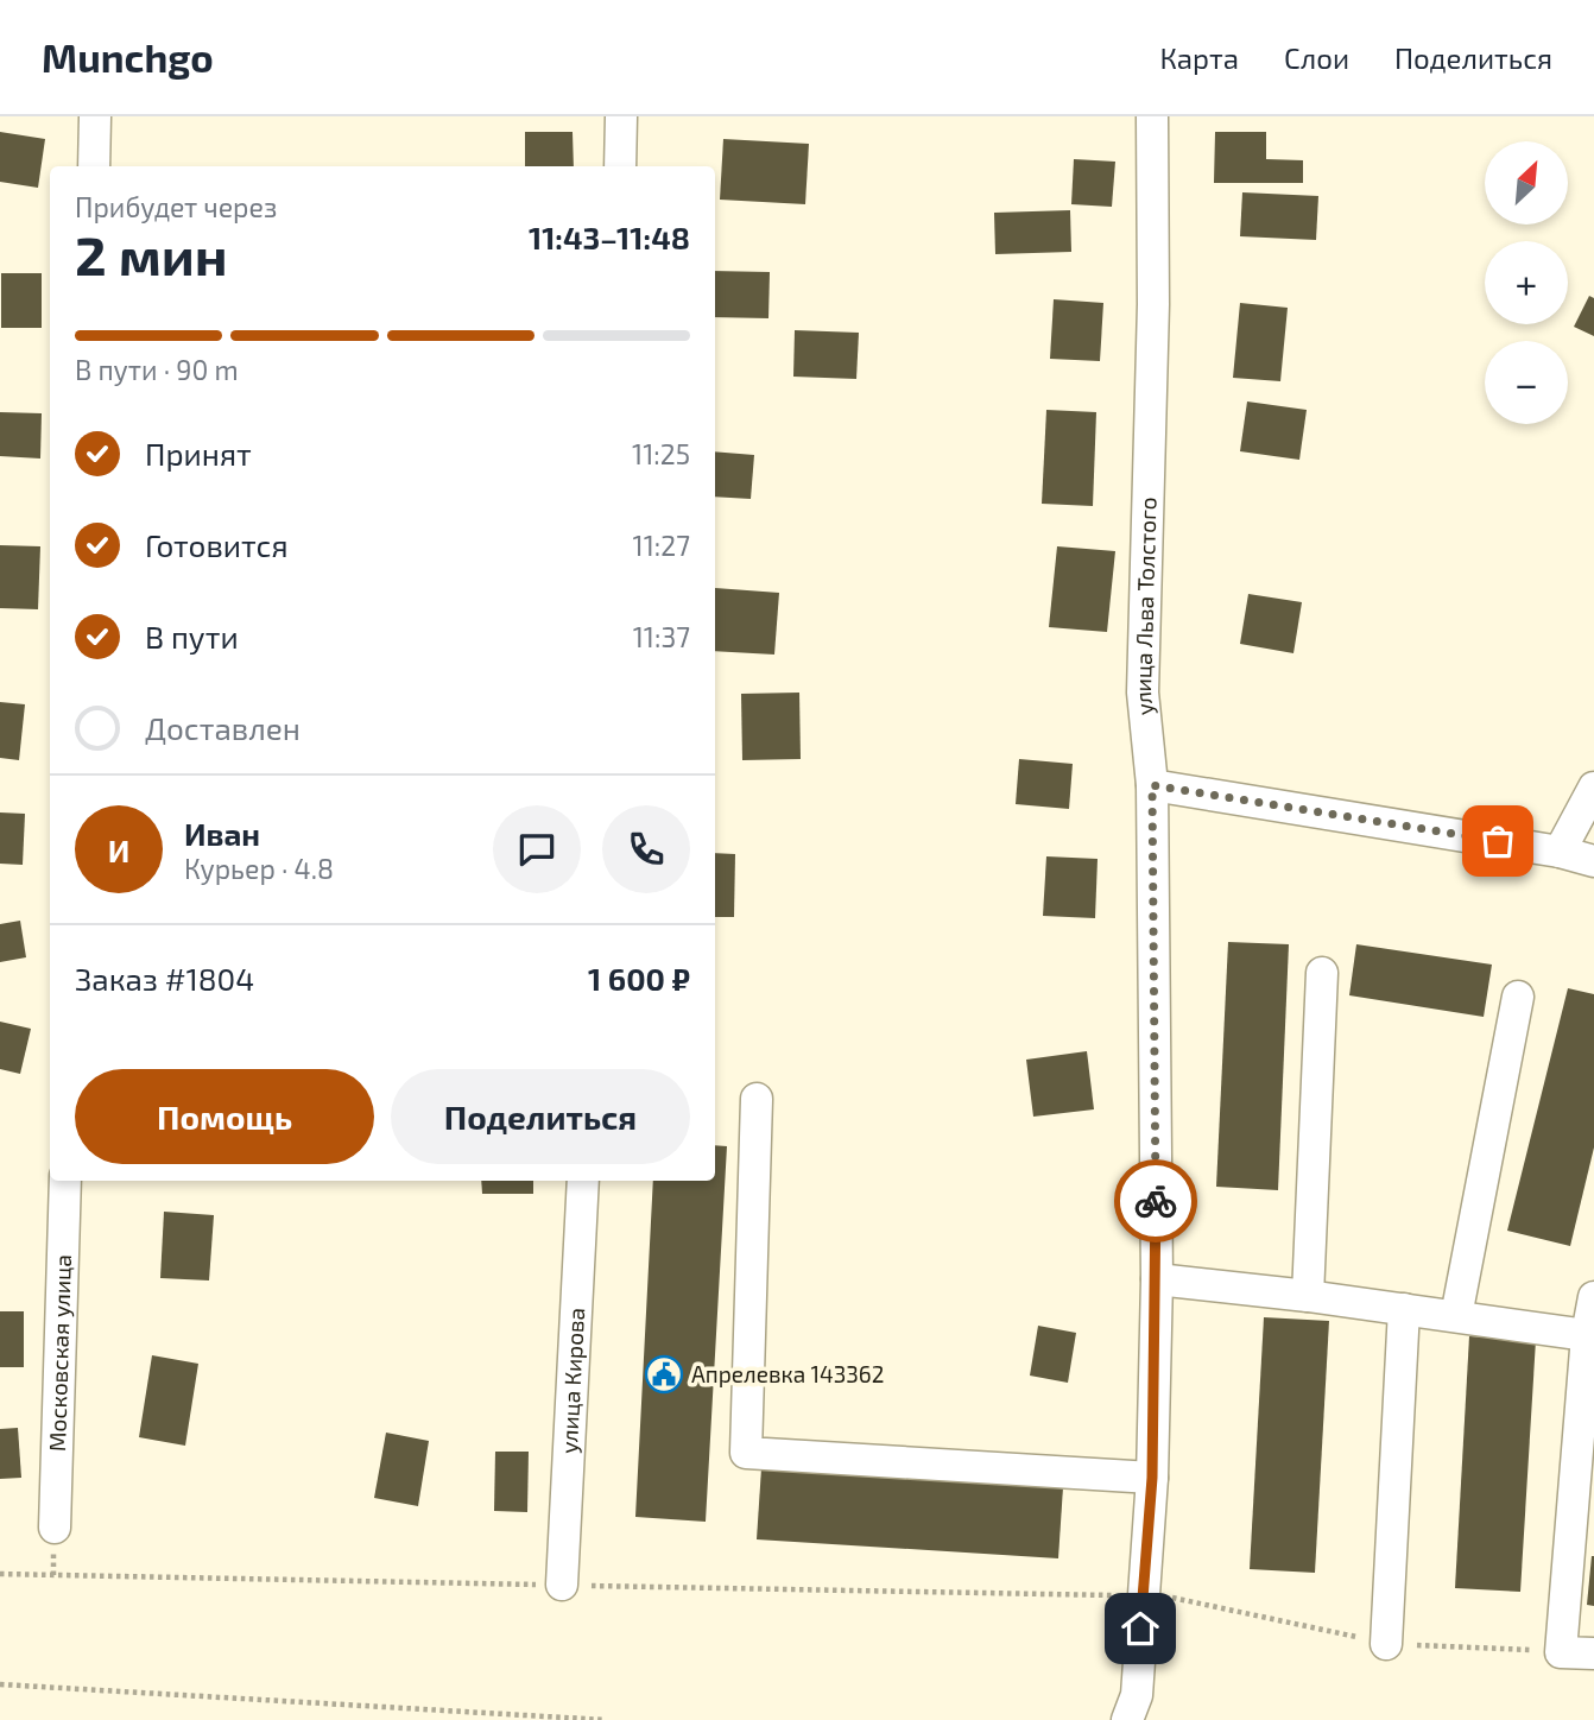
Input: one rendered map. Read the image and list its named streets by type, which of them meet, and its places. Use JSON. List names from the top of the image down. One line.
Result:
{"streets":{"street":["улица Льва Толстого","Московская улица","улица Кирова"]},"places":{"public building":["Апрелевка 143362"]},"north":"top right","page":{"header":"Munchgo","nav":["Карта","Слои","Поделиться"],"map_buttons":["+","−"],"heading":["2 мин","Прибудет через","11:43–11:48"],"panel":["Иван","Курьер · 4.8","Заказ #1804","1 600 ₽"],"bar":"В пути · 90 m","list":[["Принят","11:25"],["Готовится","11:27"],["В пути","11:37"],"Доставлен"],"round":"И","buttons":["Помощь","Поделиться"]}}
